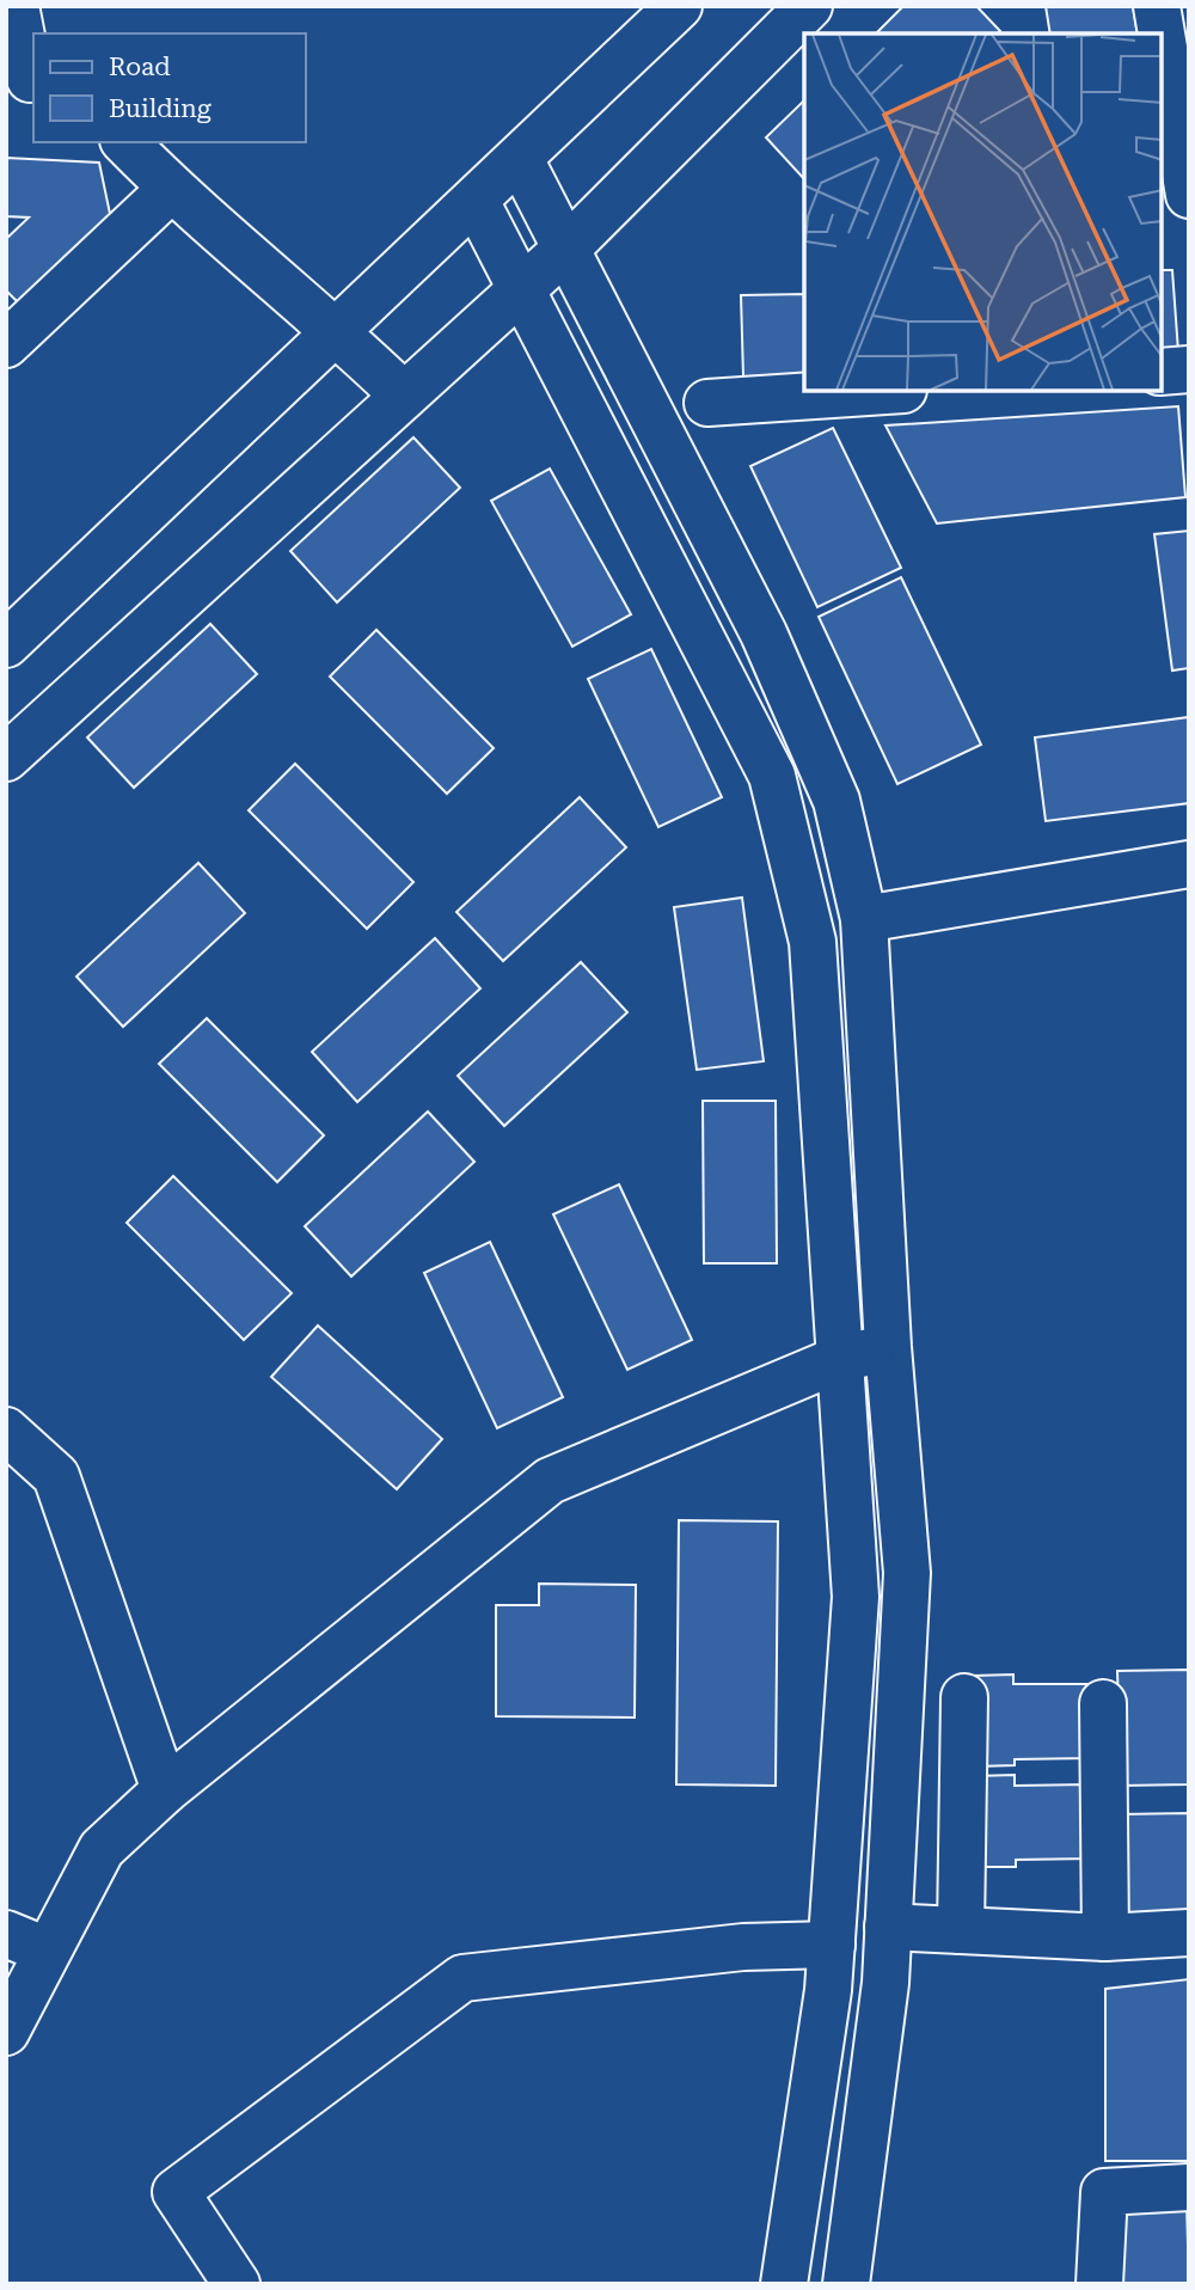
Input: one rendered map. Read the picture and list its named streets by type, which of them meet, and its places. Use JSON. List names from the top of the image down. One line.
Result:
{"legend":["Road","Building"]}
